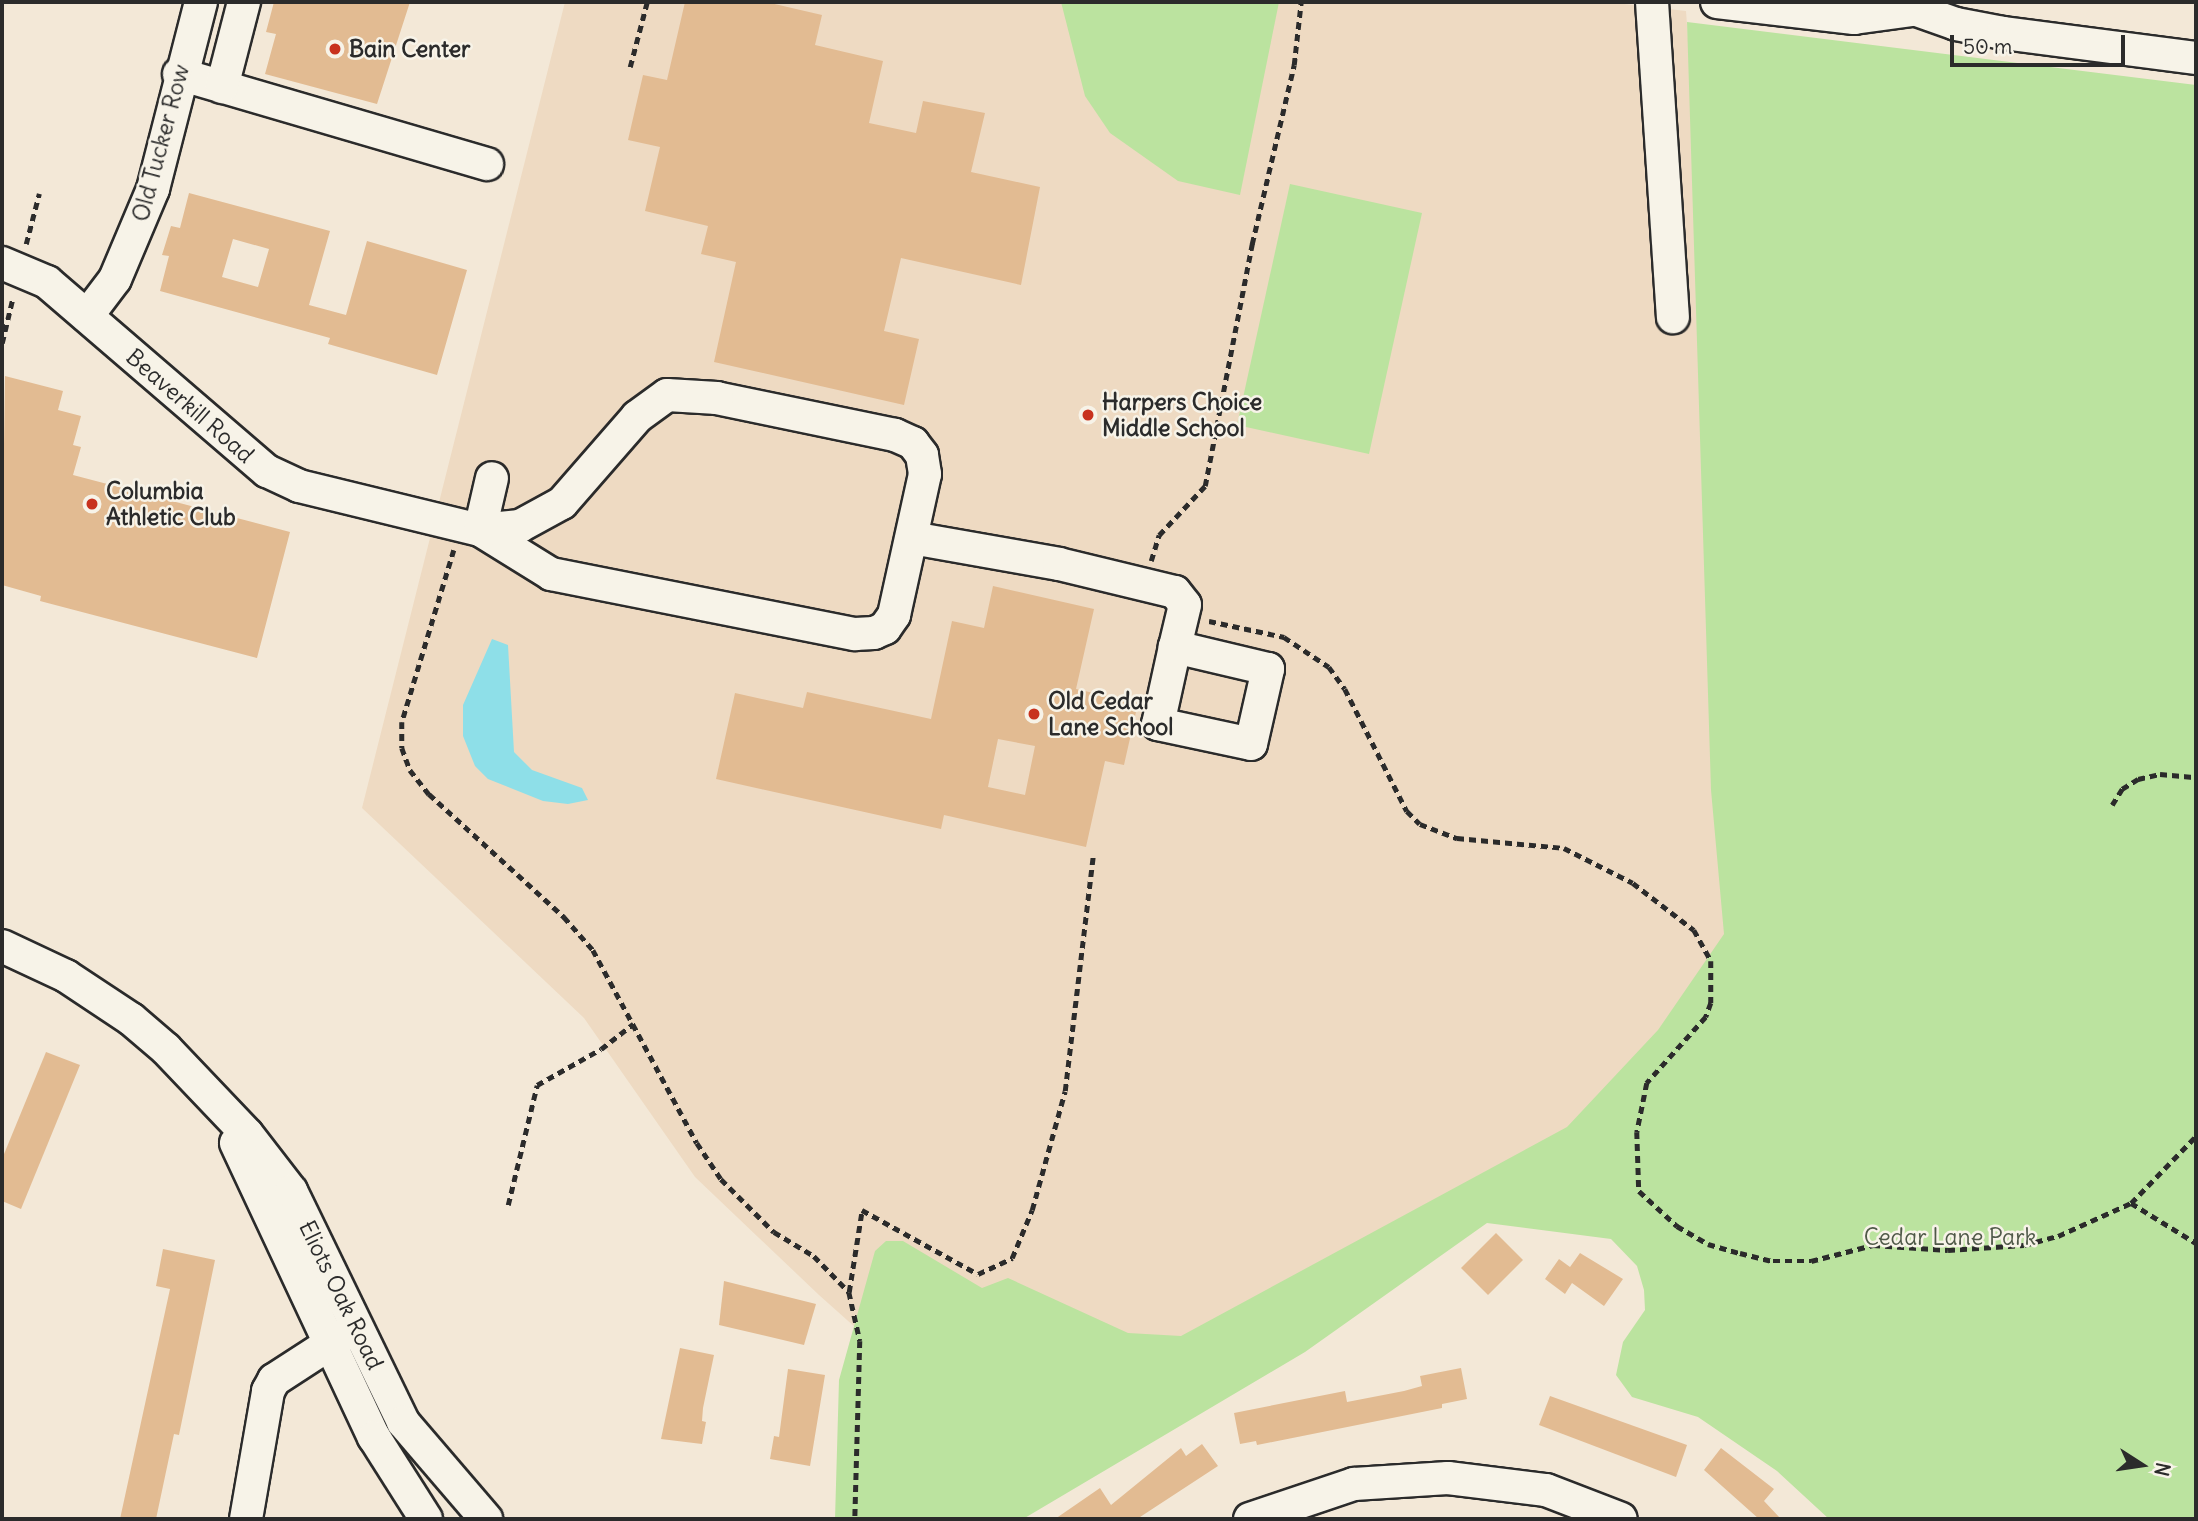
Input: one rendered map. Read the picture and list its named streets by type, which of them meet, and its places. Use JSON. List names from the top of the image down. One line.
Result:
{"streets":{"street":["Old Tucker Row","Beaverkill Road","Eliots Oak Road"]},"crossings":[["Old Tucker Row","Beaverkill Road"]],"parks":["Cedar Lane Park"],"places":["Bain Center","Harpers Choice Middle School","Columbia Athletic Club","Old Cedar Lane School"],"scale_bar":"50 m","north":"right"}
